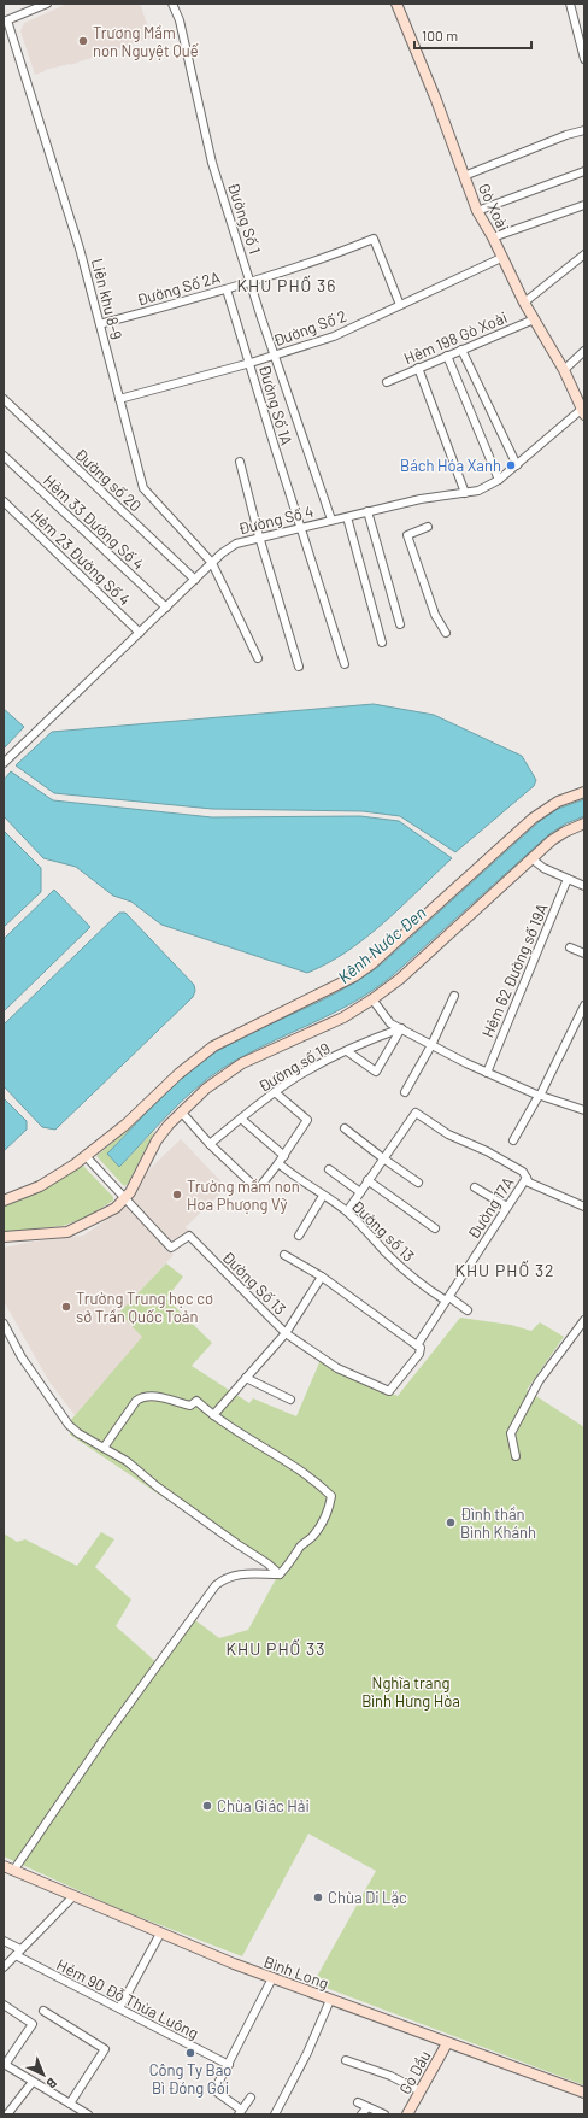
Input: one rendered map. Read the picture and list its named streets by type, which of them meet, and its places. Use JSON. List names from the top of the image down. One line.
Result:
{"streets":{"street":["Gò Xoài","Đường Số 1","Đường Số 2A","Liên khu 8-9","Đường Số 2","Hẻm 198 Gò Xoài","Đường Số 1A","Đường số 20","Đường Số 4","Hẻm 33 Đường Số 4","Hẻm 23 Đường Số 4","Hẻm 62 Đường số 19A","Đường số 19","Đường 17A","Đường số 13","Đường Số 13","Bình Long","Hẻm 90 Đỗ Thừa Luông","Gò Dầu"]},"crossings":[["Gò Xoài","Đường Số 2"],["Gò Xoài","Hẻm 198 Gò Xoài"],["Gò Xoài","Đường Số 4"],["Đường Số 1","Đường Số 2A"],["Đường Số 1","Đường Số 2"],["Đường Số 1","Đường Số 4"],["Đường Số 2A","Liên khu 8-9"],["Đường Số 2A","Đường Số 2"],["Đường Số 2A","Đường Số 1A"],["Liên khu 8-9","Đường Số 2"],["Liên khu 8-9","Đường Số 4"],["Đường Số 2","Đường Số 1A"],["Đường Số 1A","Đường Số 4"],["Đường số 20","Đường Số 4"],["Đường Số 4","Hẻm 33 Đường Số 4"],["Đường Số 4","Hẻm 23 Đường Số 4"],["Đường 17A","Đường số 13"],["Đường 17A","Đường Số 13"],["Bình Long","Gò Dầu"]],"districts":["KHU PHỐ 36","KHU PHỐ 32","KHU PHỐ 33"],"water":["Kênh Nước Đen"],"parks":["Nghĩa trang Bình Hưng Hòa"],"places":["Trương Mầm non Nguyệt Quế","Bách Hóa Xanh","Trường mầm non Hoa Phượng Vỹ","Trường Trung học cơ sở Trần Quốc Toản","Đình thần Bình Khánh","Chùa Giác Hải","Chùa Di Lặc","Công Ty Bao Bì Đóng Gói"],"scale_bar":"100 m","north":"bottom right"}
